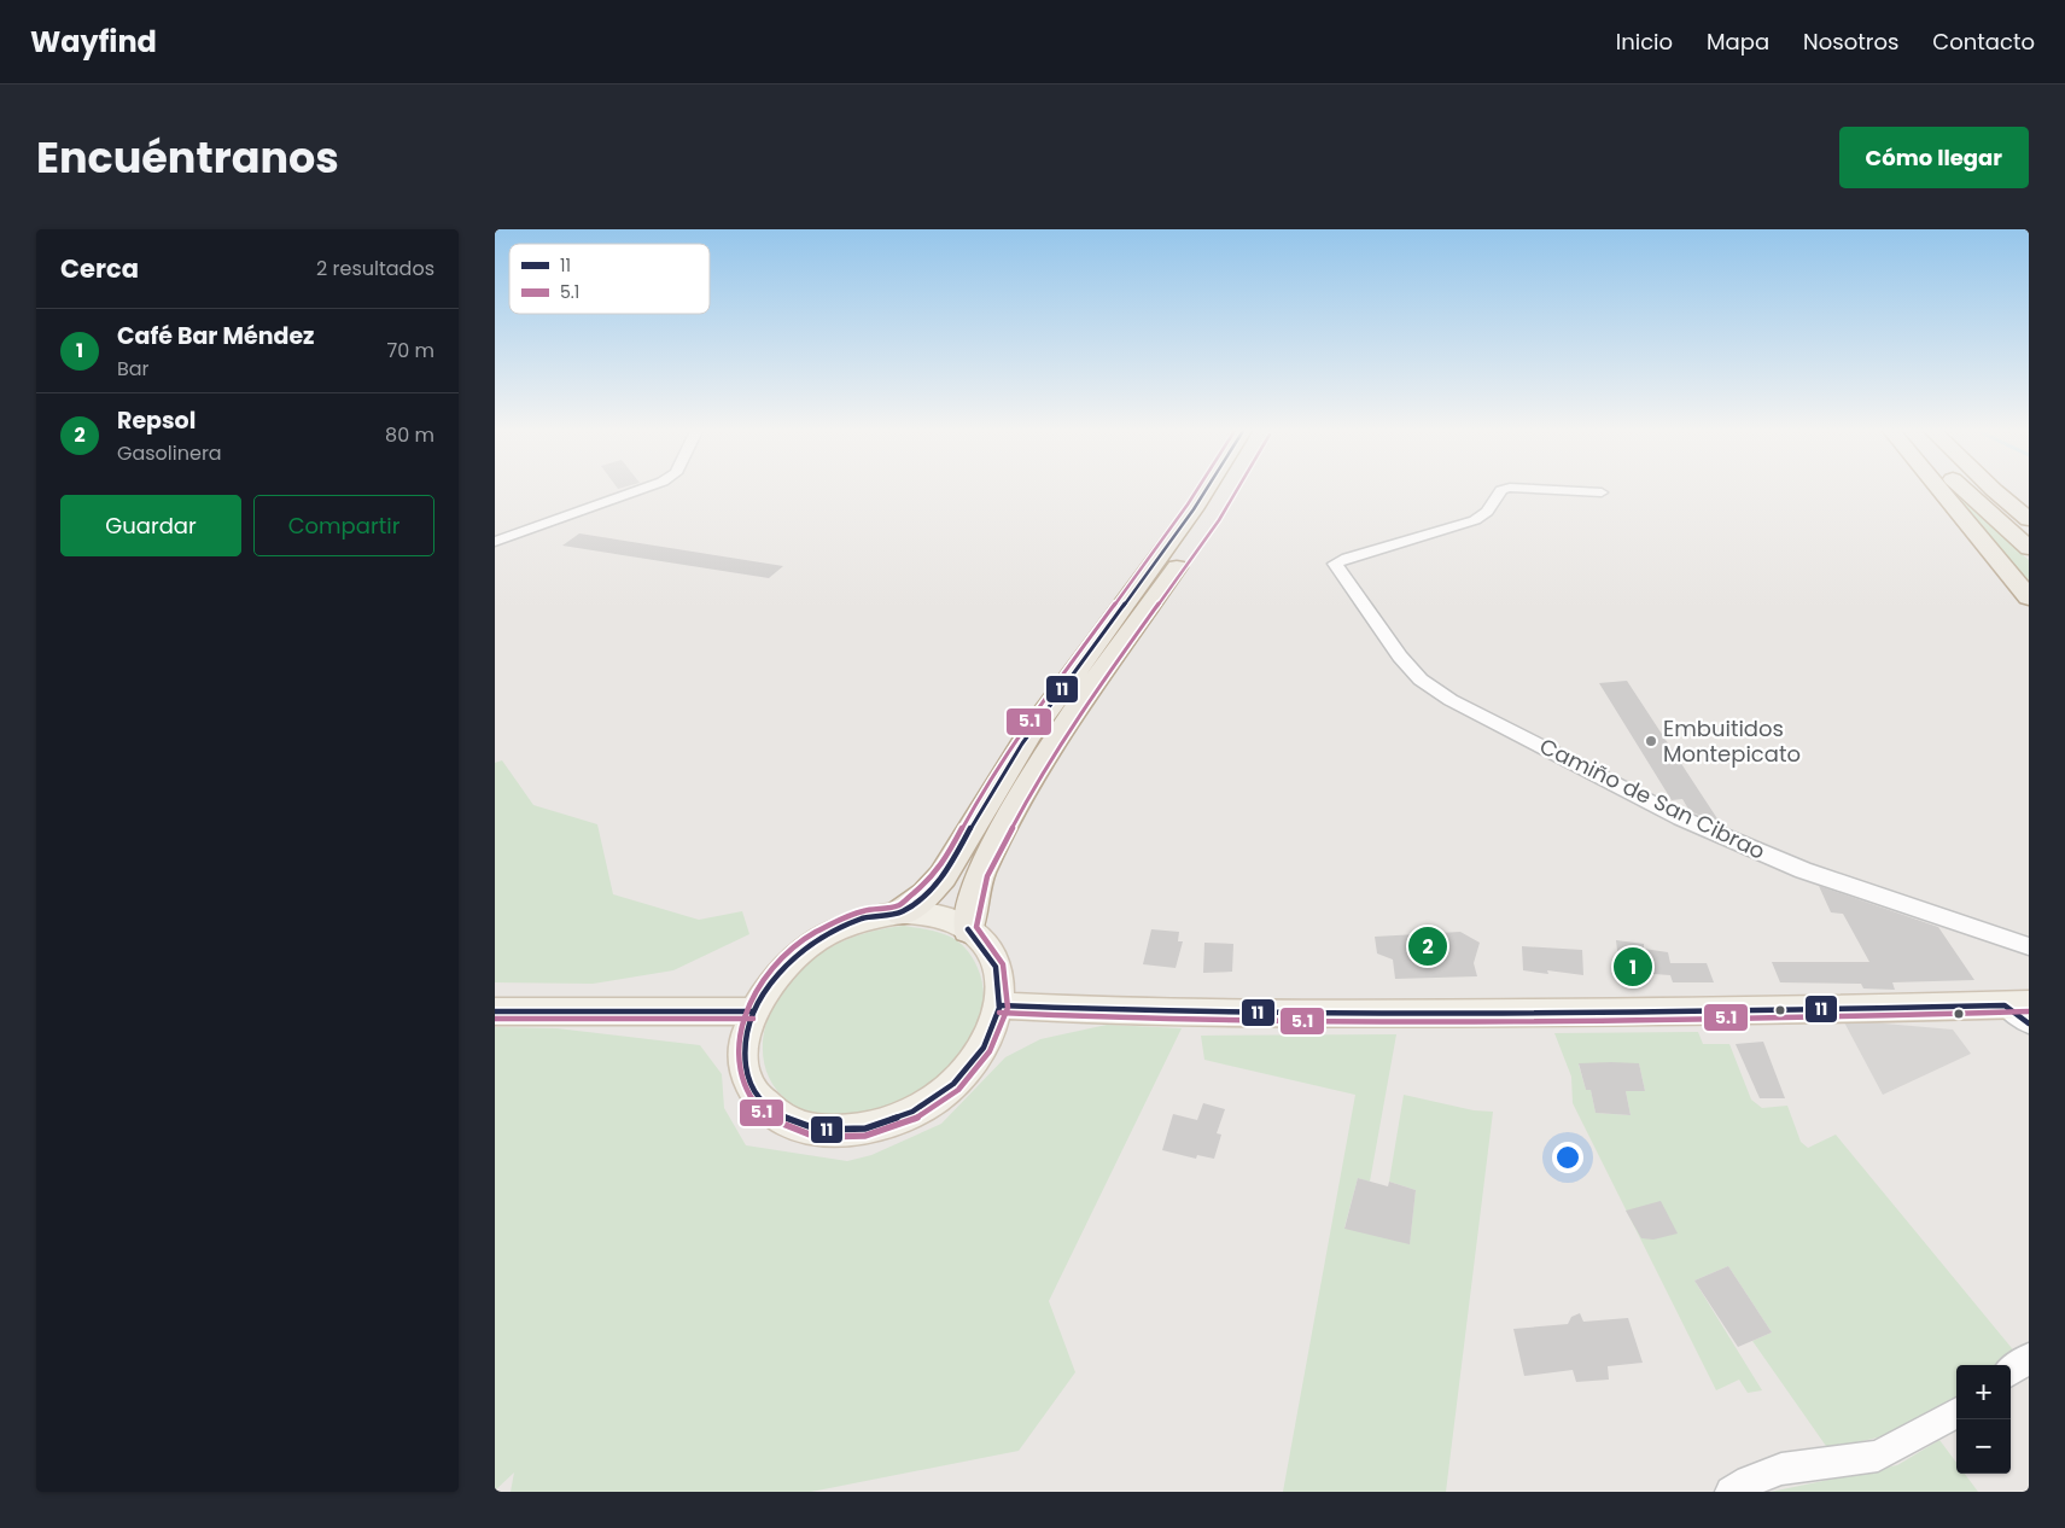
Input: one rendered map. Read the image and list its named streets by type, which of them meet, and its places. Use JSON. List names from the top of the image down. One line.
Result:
{"streets":{"street":["Camiño de San Cibrao"]},"places":["Embuitidos Montepicato"],"lines":["transit line 11","transit line 5.1"],"legend":["11","5.1"],"page":{"header":"Wayfind","nav":["Inicio","Mapa","Nosotros","Contacto"],"title":"Encuéntranos","buttons":["Cómo llegar",["Guardar","Compartir"]],"heading":["Cerca","2 resultados"],"list":[{"mark":"1","name":"Café Bar Méndez","note":"Bar","value":"70 m"},{"mark":"2","name":"Repsol","note":"Gasolinera","value":"80 m"}],"pins":["2","1"],"map_buttons":["+","−"]}}
